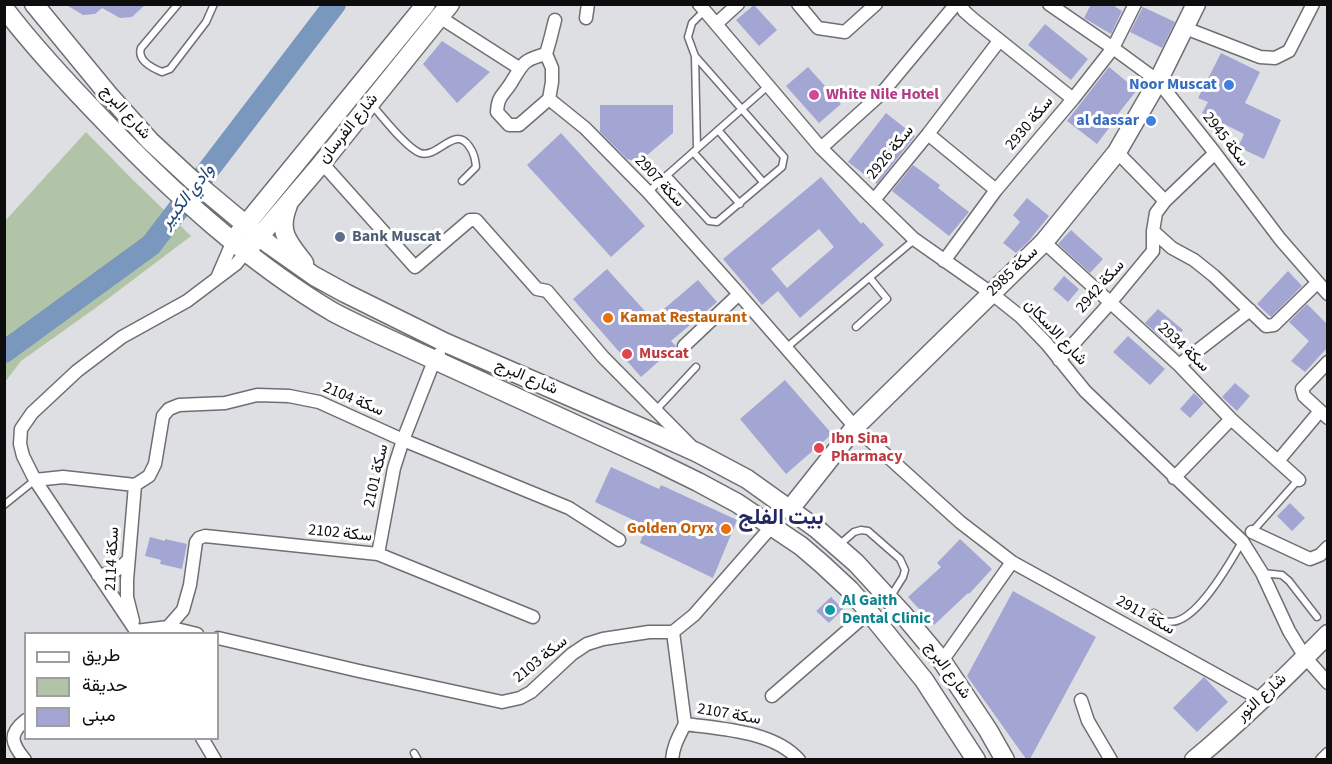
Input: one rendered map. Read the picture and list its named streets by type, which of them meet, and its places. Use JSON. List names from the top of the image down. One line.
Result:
{"streets":{"main road":["شارع البرج","شارع الفرسان","سكة 2985","شارع النور"],"street":["سكة 2930","سكة 2945","سكة 2926","سكة 2907","سكة 2942","شارع الاسكان","سكة 2934","سكة 2104","سكة 2101","سكة 2102","سكة 2114","سكة 2911","سكة 2103","سكة 2107"]},"crossings":[["شارع البرج","شارع الفرسان"],["شارع البرج","سكة 2985"],["شارع البرج","سكة 2101"],["سكة 2930","سكة 2945"],["سكة 2930","شارع الاسكان"],["سكة 2945","سكة 2985"],["سكة 2945","سكة 2942"],["سكة 2926","شارع الاسكان"],["سكة 2907","سكة 2985"],["سكة 2907","سكة 2911"],["سكة 2985","شارع الاسكان"],["سكة 2985","سكة 2934"],["سكة 2985","سكة 2911"],["سكة 2942","شارع الاسكان"],["سكة 2942","سكة 2934"],["شارع الاسكان","شارع النور"],["سكة 2104","سكة 2101"],["سكة 2104","سكة 2114"],["سكة 2101","سكة 2102"],["سكة 2911","شارع النور"]],"districts":["بيت الفلج"],"water":["وادي الكبير"],"places":["Noor Muscat","White Nile Hotel","al dassar","Bank Muscat","Kamat Restaurant","Muscat","Ibn Sina Pharmacy","Golden Oryx","Al Gaith Dental Clinic"],"legend":["طريق","حديقة","مبنى"]}
